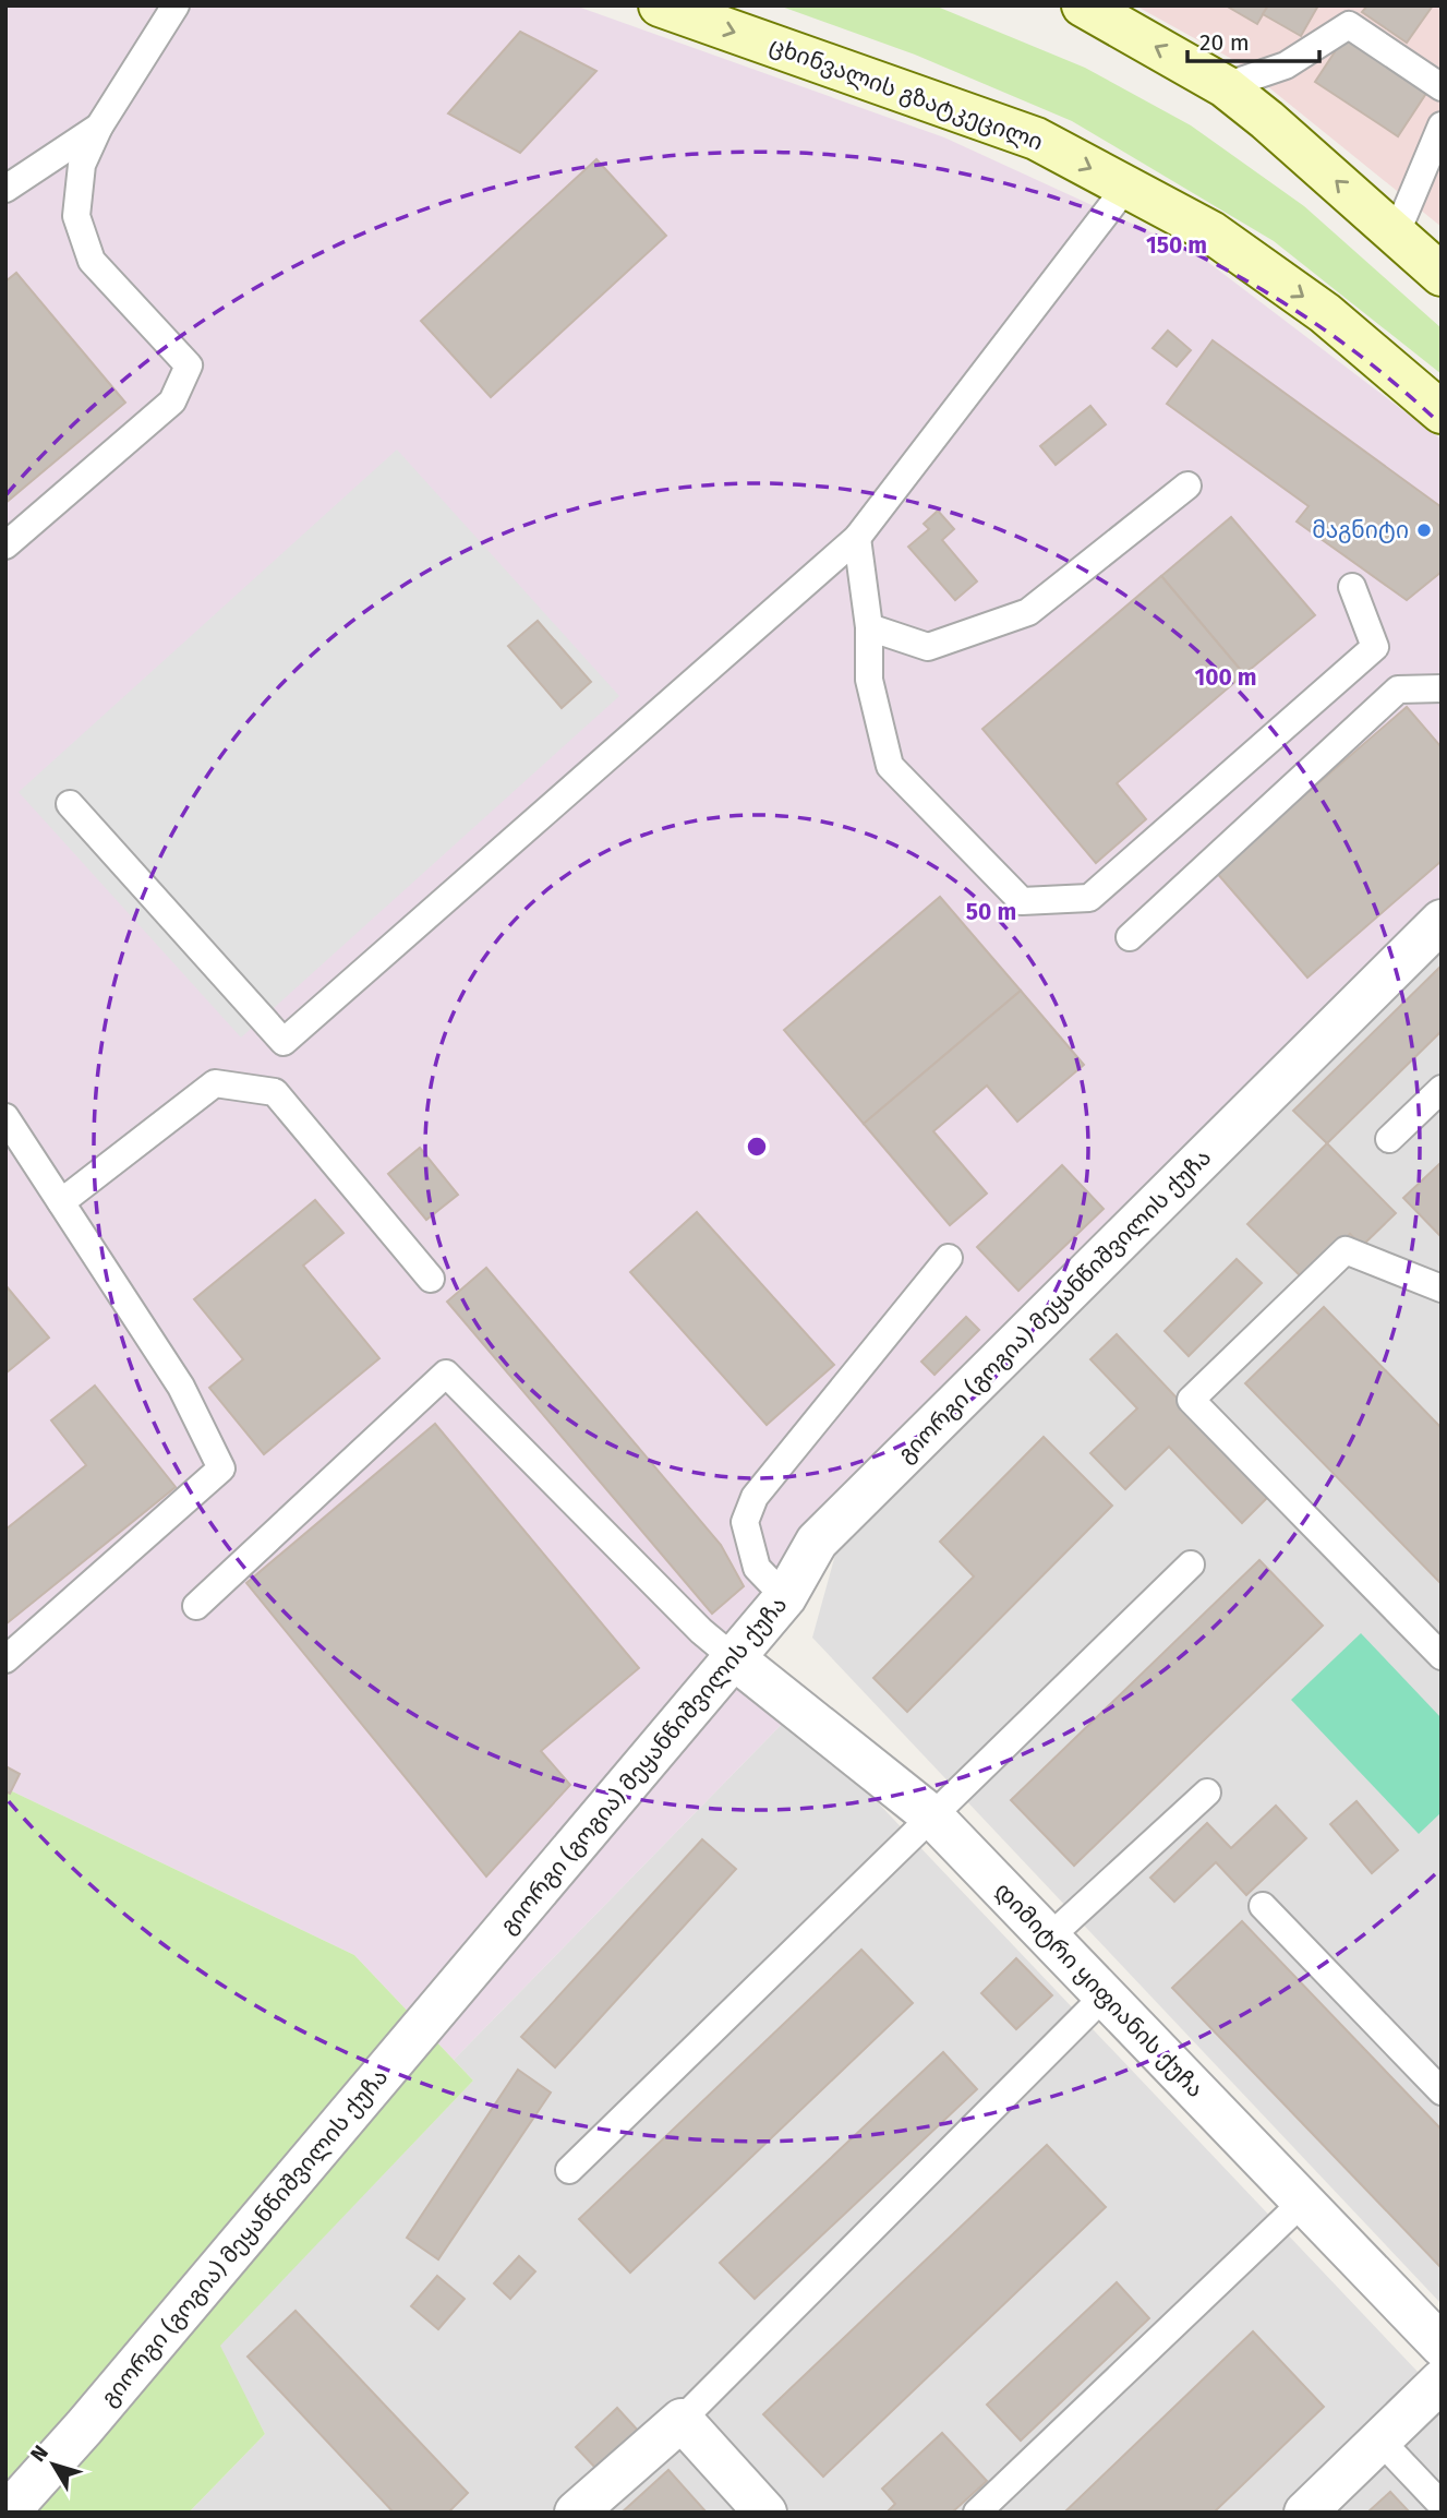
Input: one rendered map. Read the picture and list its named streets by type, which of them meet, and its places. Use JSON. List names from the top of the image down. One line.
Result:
{"streets":{"main road":["ცხინვალის გზატკეცილი"],"street":["გიორგი (გოგია) მეყანწიშვილის ქუჩა","დიმიტრი ყიფიანის ქუჩა"]},"crossings":[["გიორგი (გოგია) მეყანწიშვილის ქუჩა","დიმიტრი ყიფიანის ქუჩა"]],"places":["მაგნიტი"],"scale_bar":"20 m","north":"top left","rings":["150 m","100 m","50 m"]}
